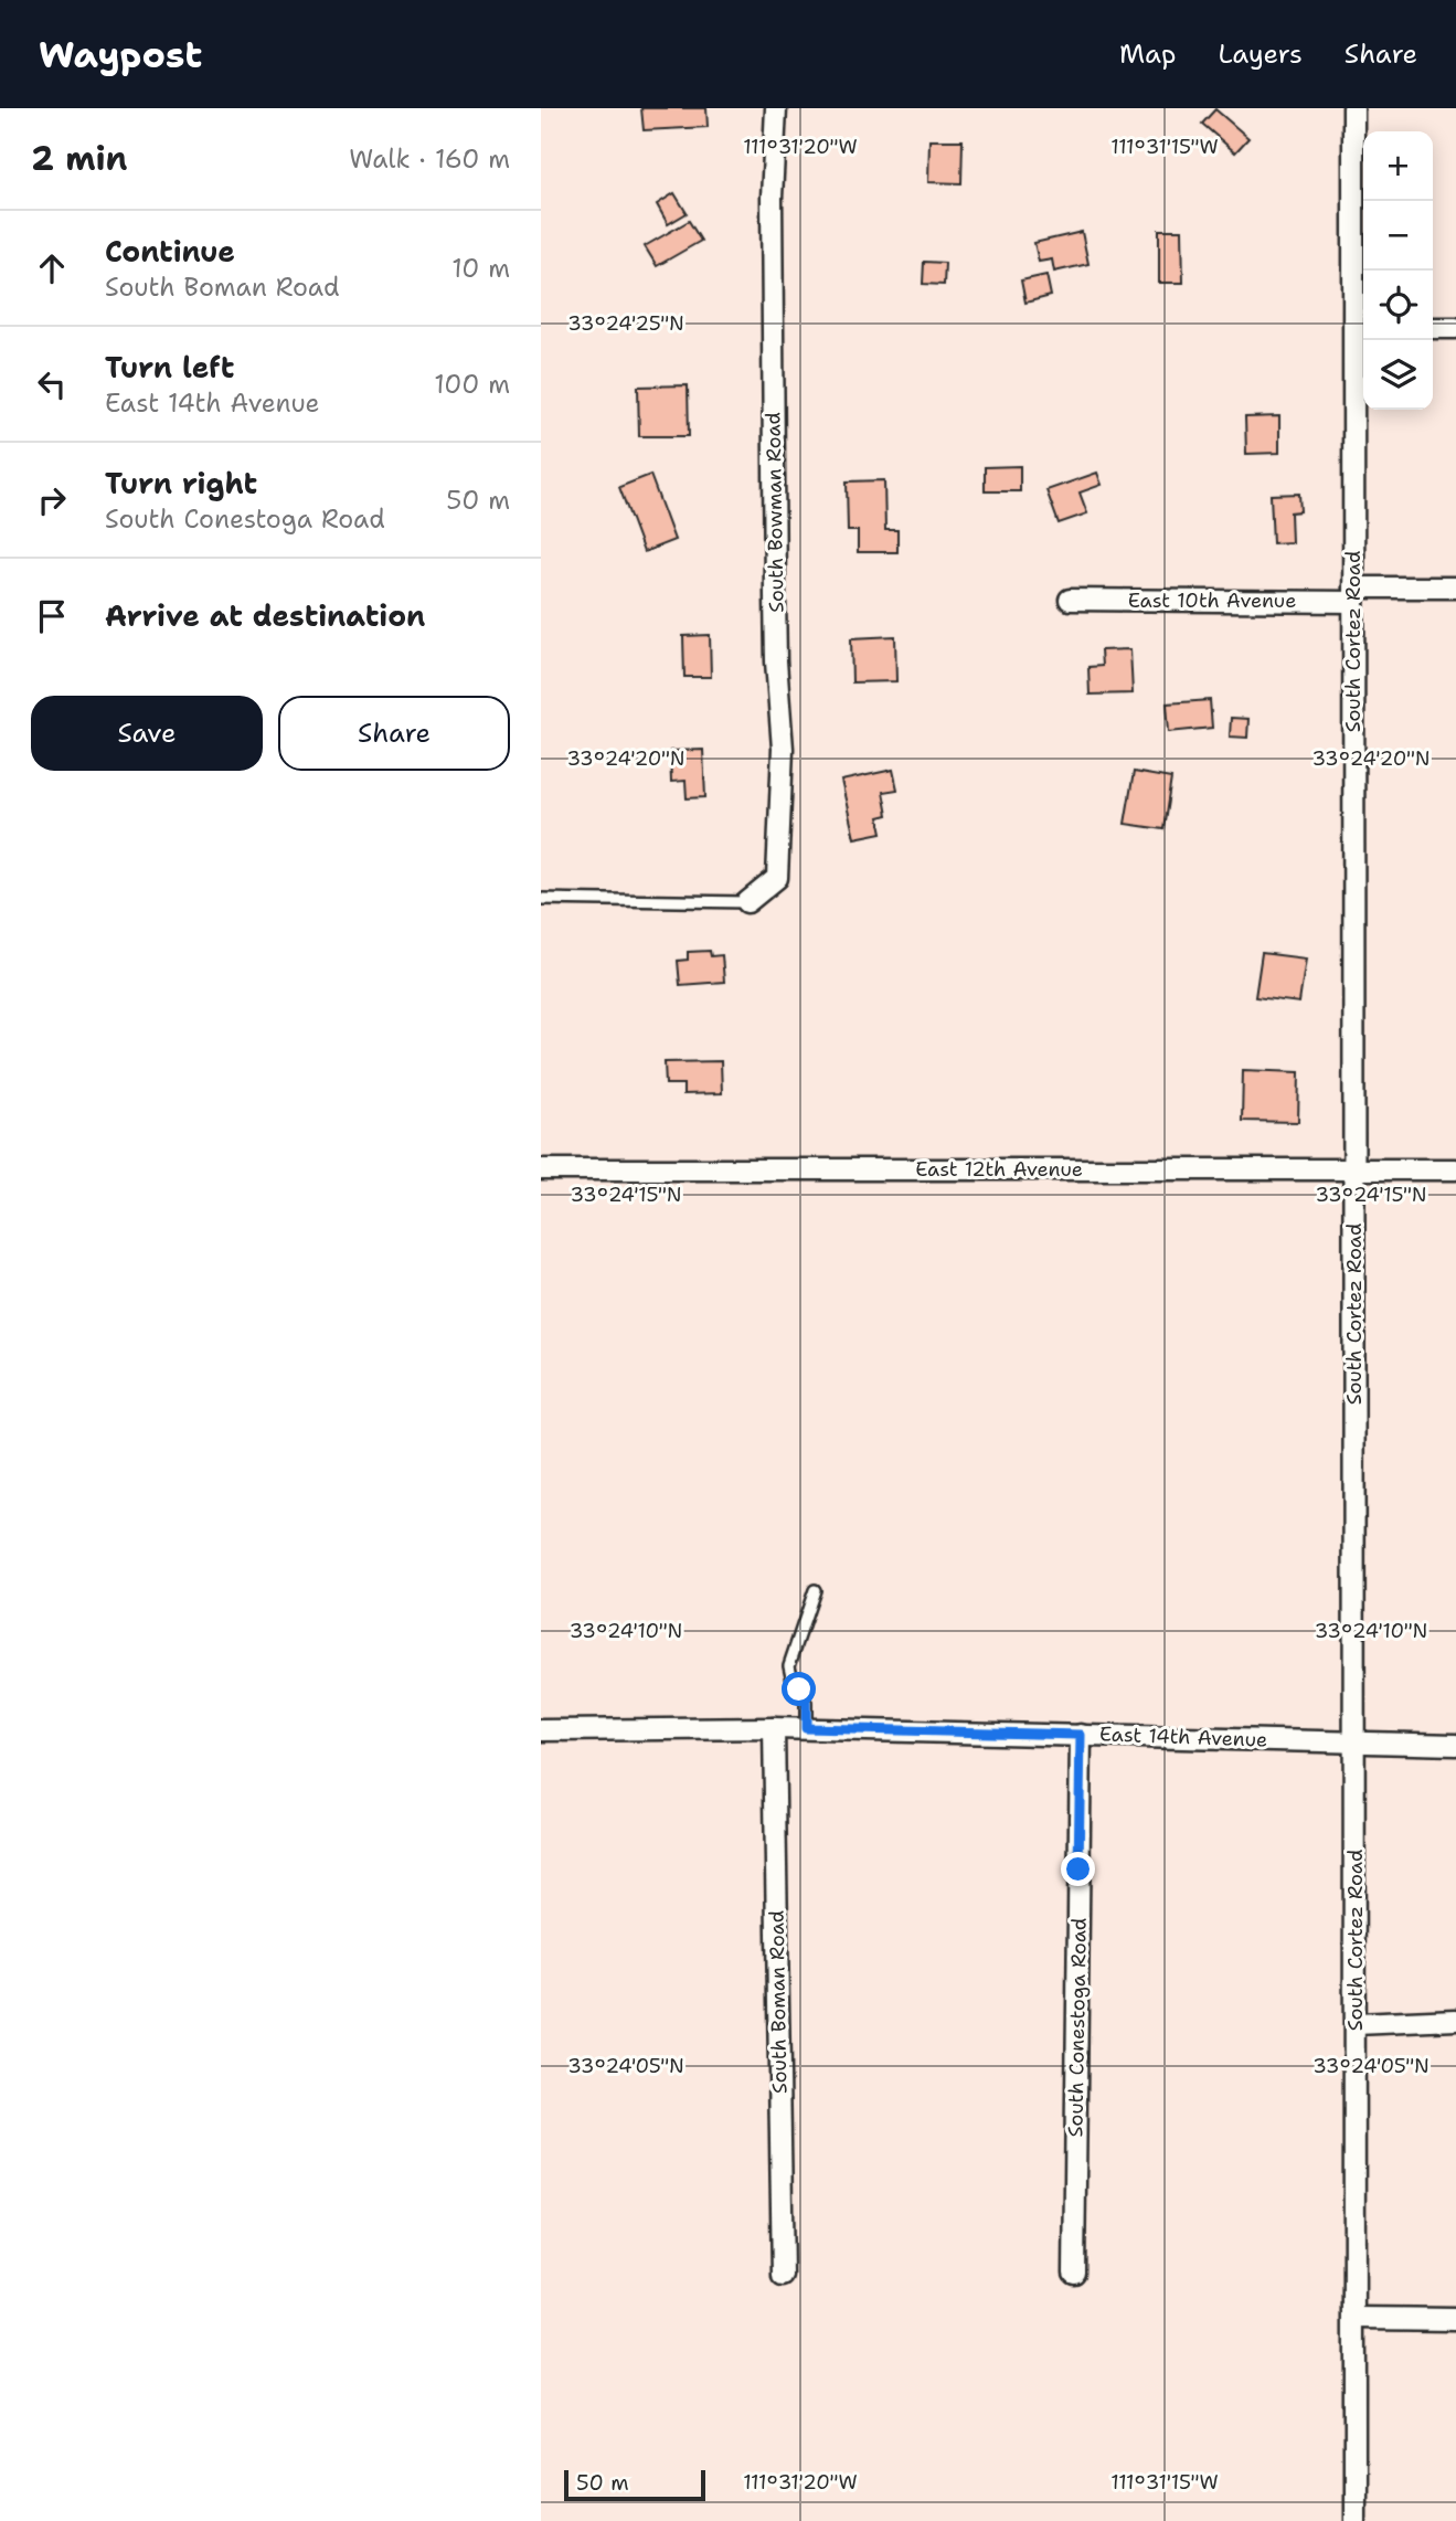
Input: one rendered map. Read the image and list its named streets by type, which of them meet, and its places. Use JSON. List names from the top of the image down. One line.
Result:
{"streets":{"street":["South Bowman Road","East 10th Avenue","South Cortez Road","East 12th Avenue","East 14th Avenue","South Boman Road","South Conestoga Road"]},"crossings":[["East 10th Avenue","South Cortez Road"],["South Cortez Road","East 12th Avenue"],["South Cortez Road","East 14th Avenue"],["East 14th Avenue","South Boman Road"],["East 14th Avenue","South Conestoga Road"]],"scale_bar":"50 m","page":{"header":"Waypost","nav":["Map","Layers","Share"],"heading":["2 min","Walk · 160 m"],"map_buttons":["+","−"],"list":[["Continue","South Boman Road","10 m"],["Turn left","East 14th Avenue","100 m"],["Turn right","South Conestoga Road","50 m"],"Arrive at destination"],"buttons":["Save","Share"],"scale":"50 m"},"coordinates":["111°31'20\"W","111°31'15\"W","33°24'25\"N","33°24'20\"N","33°24'15\"N","33°24'10\"N","33°24'05\"N"]}
